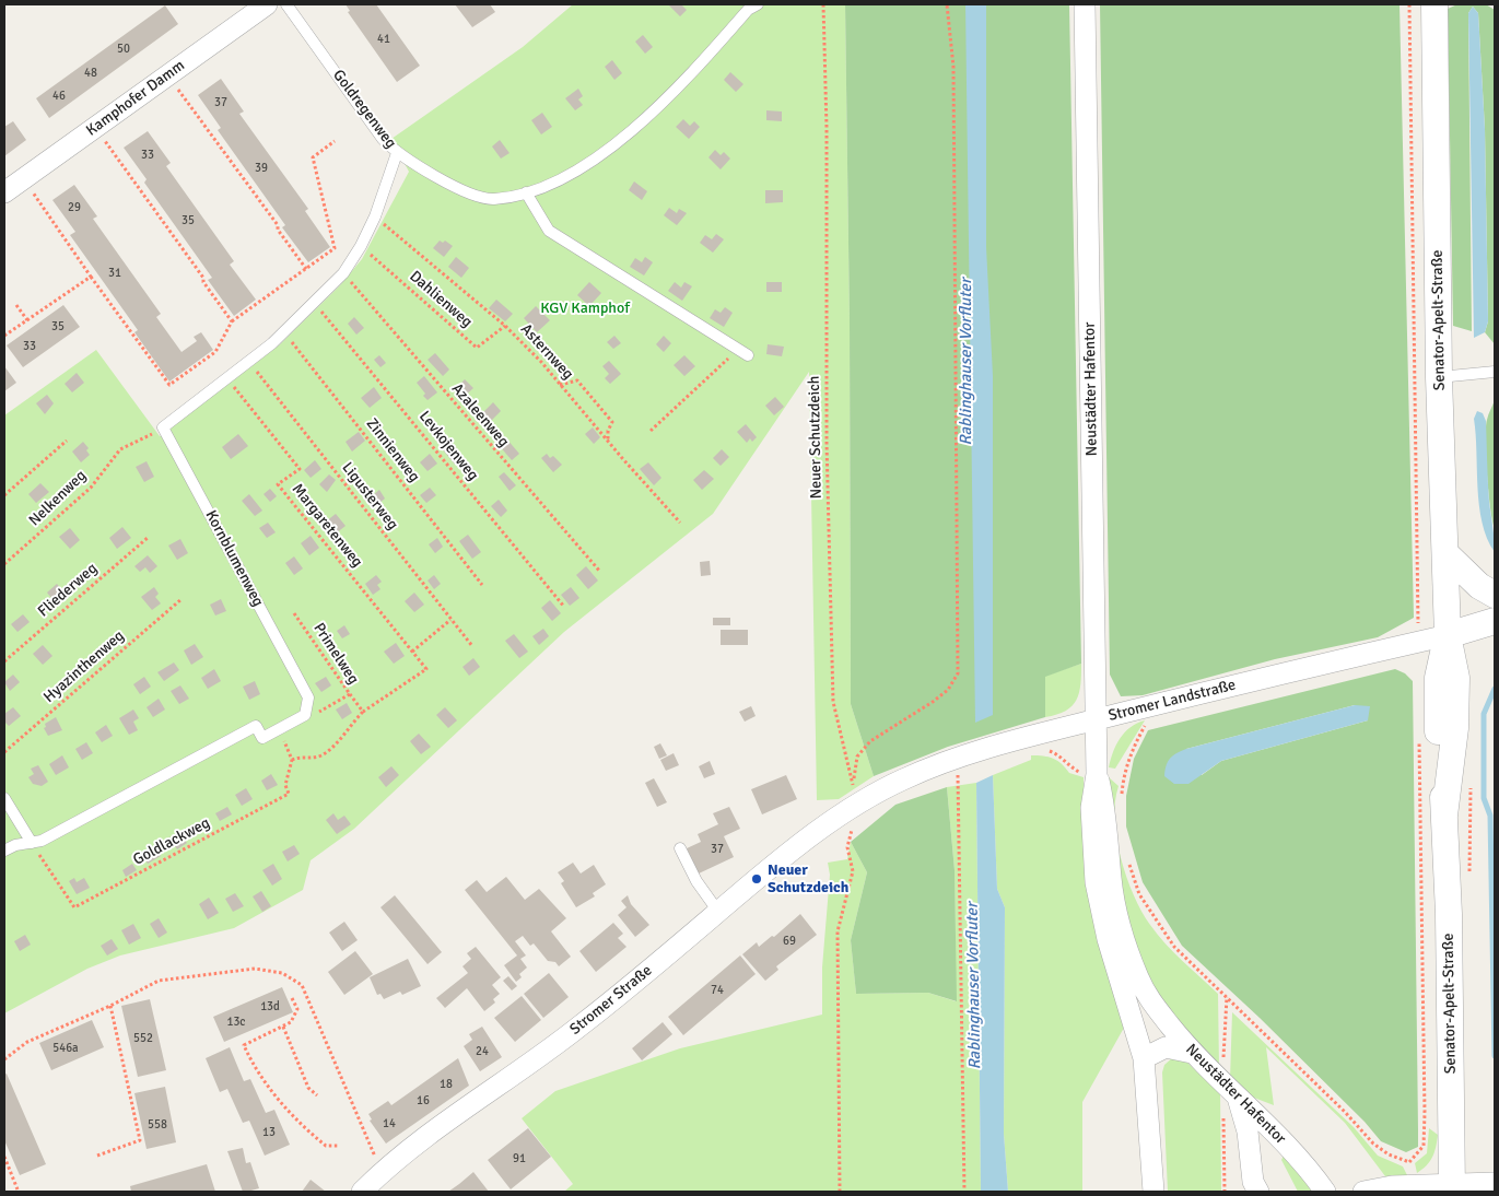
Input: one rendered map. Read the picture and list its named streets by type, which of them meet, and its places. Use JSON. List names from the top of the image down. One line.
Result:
{"streets":{"street":["Kamphofer Damm","Senator-Apelt-Straße","Neustädter Hafentor","Stromer Landstraße","Stromer Straße"],"lane":["Goldregenweg","Kornblumenweg"],"path":["Dahlienweg","Asternweg","Azaleenweg","Neuer Schutzdeich","Levkojenweg","Zinnienweg","Ligusterweg","Nelkenweg","Margaretenweg","Fliederweg","Primelweg","Hyazinthenweg","Goldlackweg"]},"crossings":[["Dahlienweg","Asternweg"],["Senator-Apelt-Straße","Stromer Landstraße"],["Neustädter Hafentor","Stromer Landstraße"],["Neuer Schutzdeich","Stromer Landstraße"],["Neuer Schutzdeich","Stromer Straße"],["Nelkenweg","Kornblumenweg"],["Kornblumenweg","Primelweg"],["Stromer Landstraße","Stromer Straße"]],"water":["Rablinghauser Vorfluter"],"parks":["KGV Kamphof"],"places":["Neuer Schutzdeich"],"house_numbers":["41","50","48","46","37","33","39","29","35","31","35","33","37","69","74","13d","13c","552","546a","24","18","16","14","558","13","91"]}
